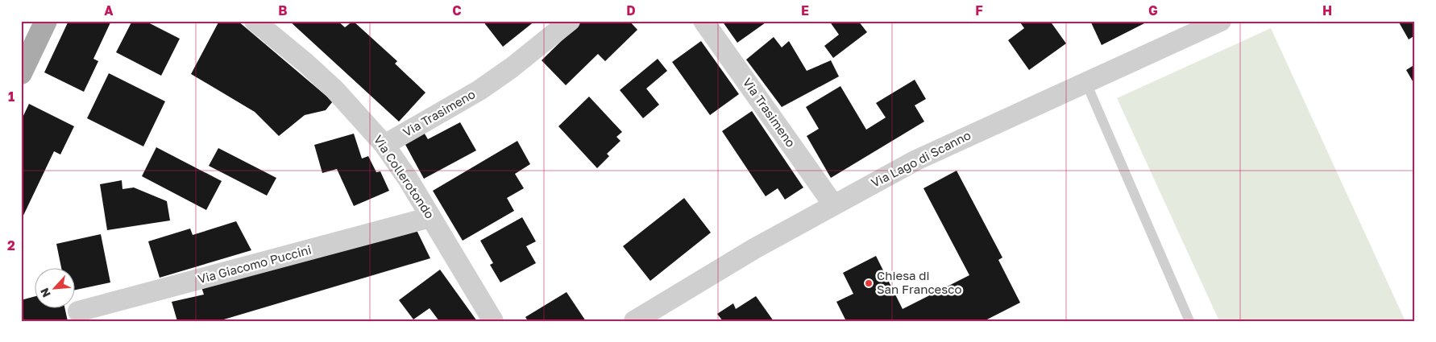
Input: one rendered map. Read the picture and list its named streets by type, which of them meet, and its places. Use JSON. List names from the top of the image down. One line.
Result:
{"streets":{"street":["Via Trasimeno","Via Lago di Scanno","Via Collerotondo","Via Giacomo Puccini"]},"crossings":[["Via Trasimeno","Via Lago di Scanno"],["Via Trasimeno","Via Collerotondo"],["Via Collerotondo","Via Giacomo Puccini"]],"places":["Chiesa di San Francesco"],"north":"bottom left","grid":{"columns":["A","B","C","D","E","F","G","H"],"rows":["1","2"]}}
